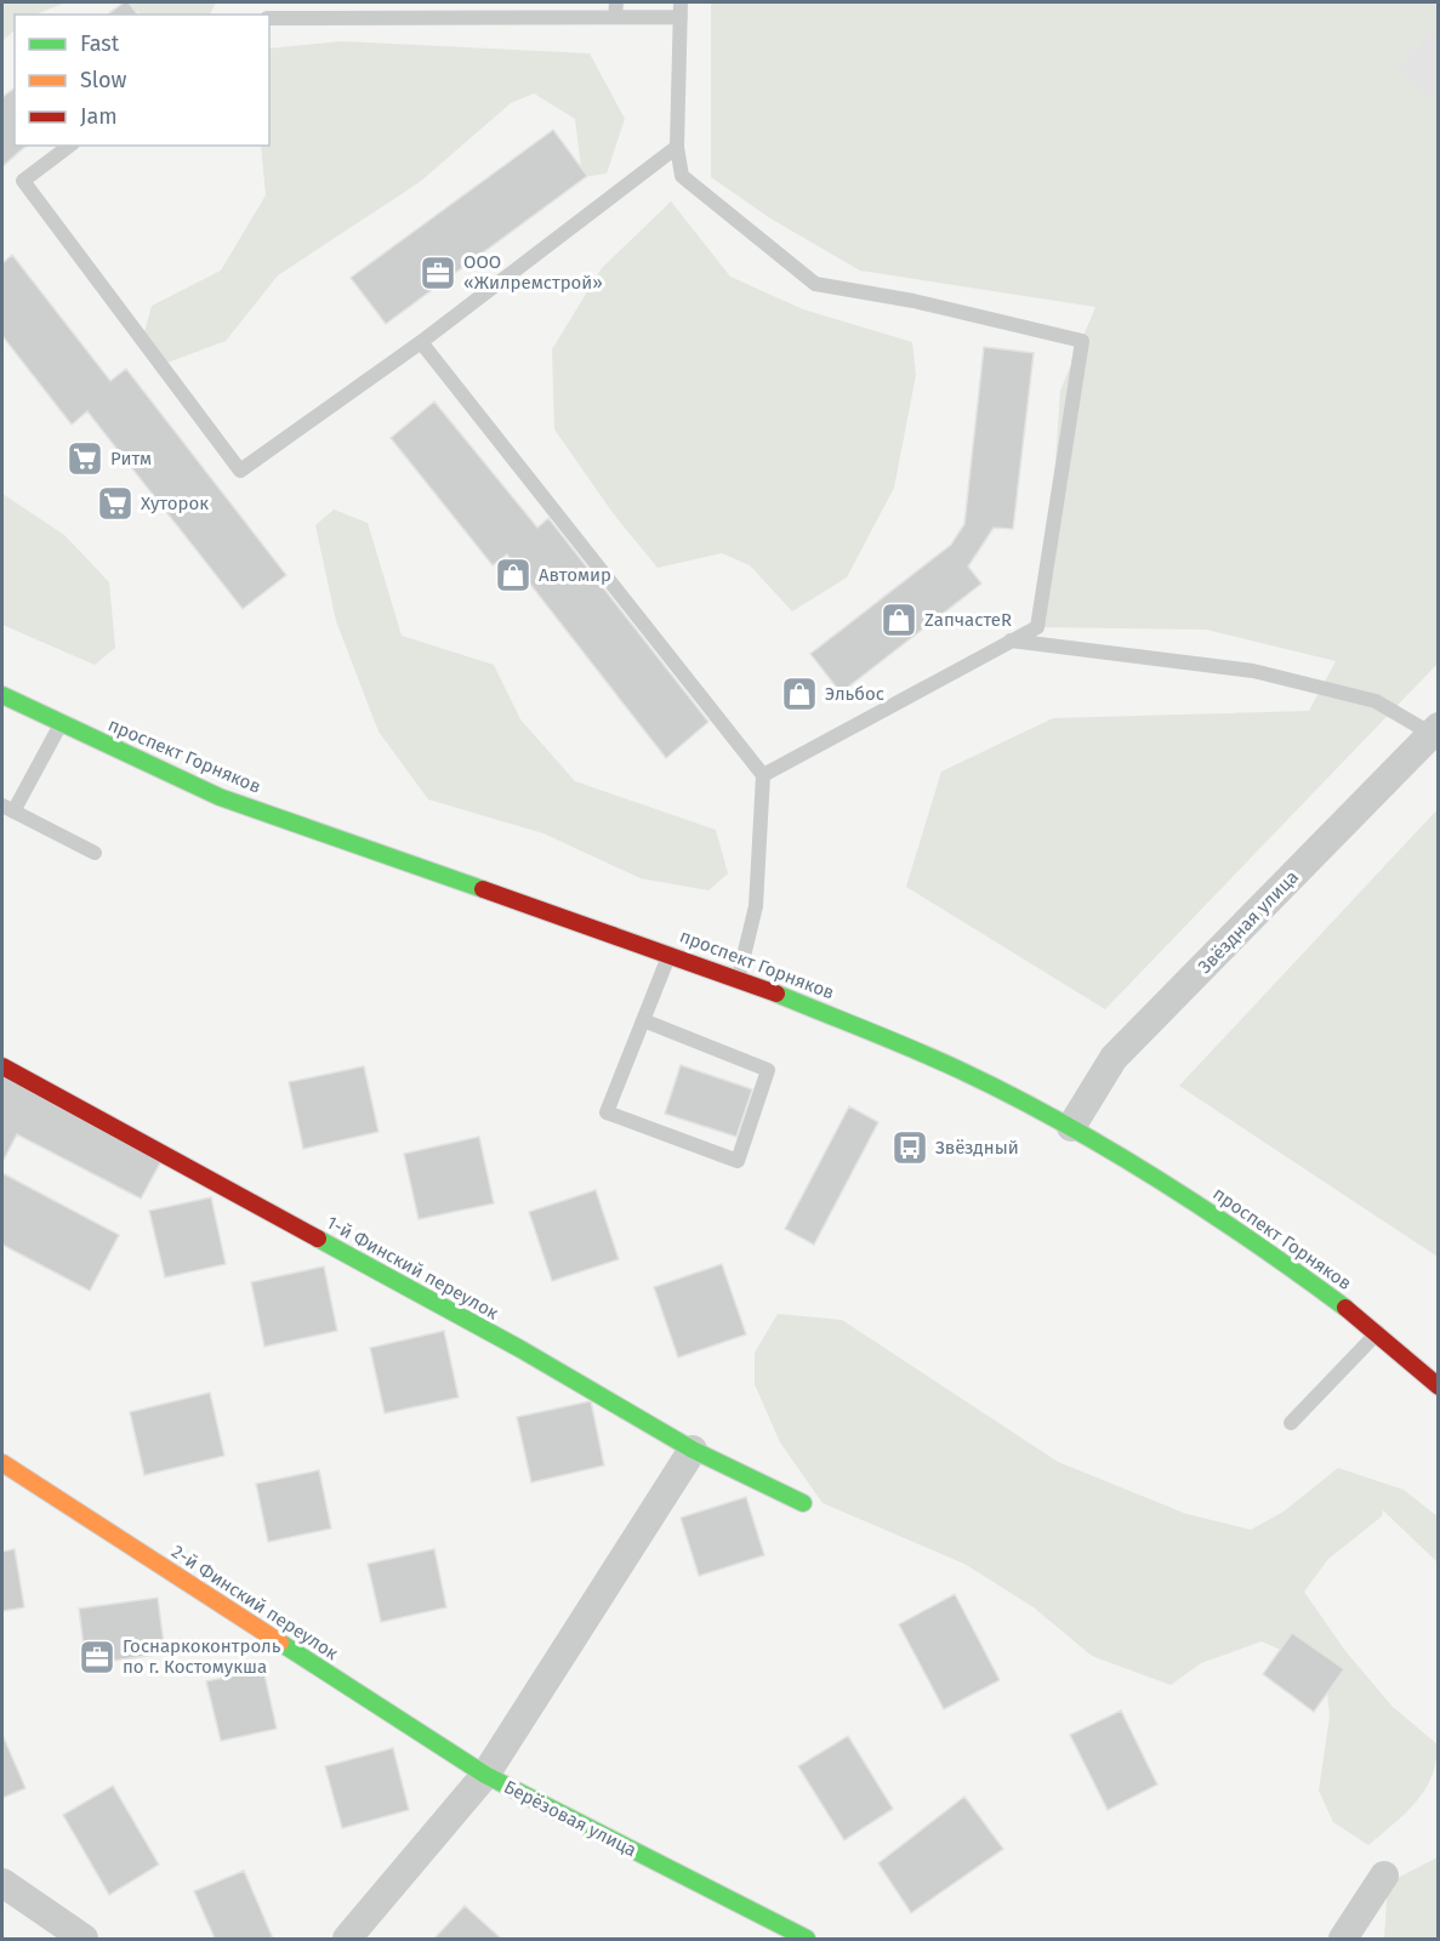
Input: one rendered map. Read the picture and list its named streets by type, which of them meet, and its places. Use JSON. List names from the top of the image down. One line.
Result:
{"streets":{"street":["проспект Горняков","Звёздная улица","1-й Финский переулок","2-й Финский переулок","Берёзовая улица"]},"crossings":[["проспект Горняков","Звёздная улица"],["2-й Финский переулок","Берёзовая улица"]],"places":{"office":["ООО «Жилремстрой»","Госнаркоконтроль по г. Костомукша"],"supermarket":["Ритм","Хуторок"],"shop":["Автомир","ZапчастеR","Эльбос"],"bus stop":["Звёздный"]},"legend":["Fast","Slow","Jam"]}
